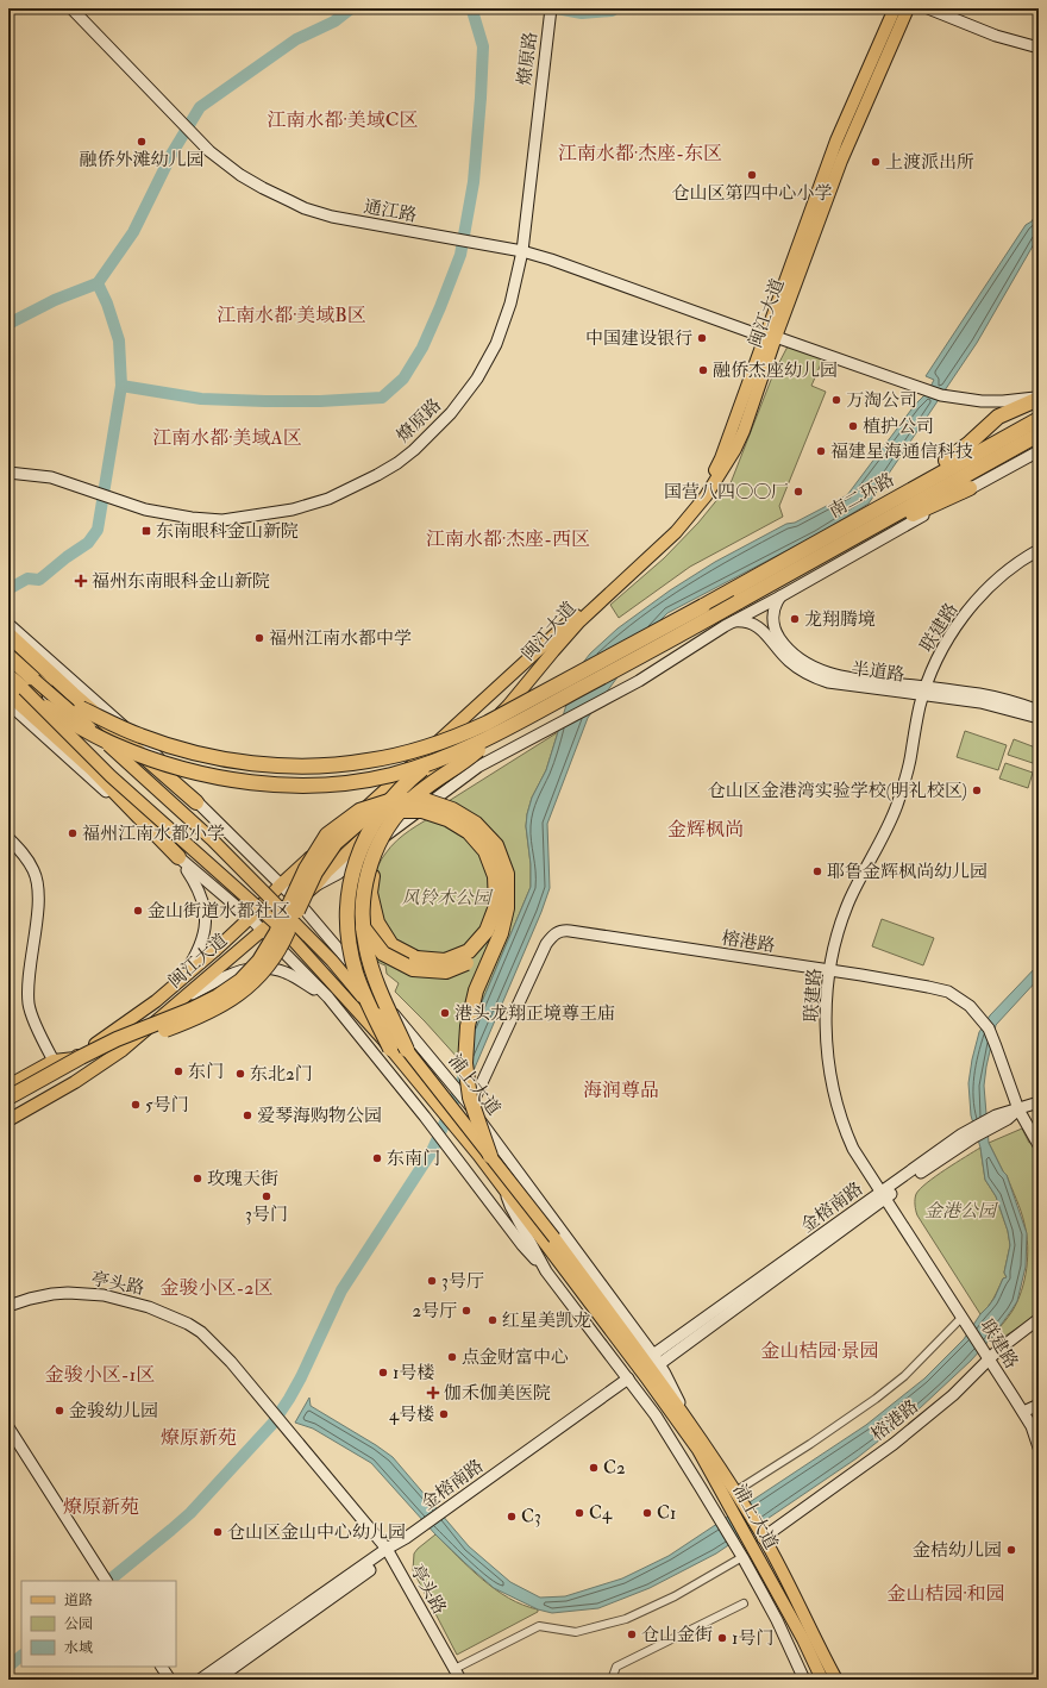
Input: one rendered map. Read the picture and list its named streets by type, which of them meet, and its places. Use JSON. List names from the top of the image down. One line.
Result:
{"streets":{"highway":["南二环路"],"main road":["燎原路","通江路","闽江大道","联建路","半道路","榕港路","浦上大道","金榕南路","亭头路"]},"crossings":[["燎原路","通江路"],["通江路","闽江大道"],["闽江大道","浦上大道"],["联建路","半道路"],["联建路","榕港路"],["联建路","金榕南路"],["榕港路","浦上大道"],["榕港路","金榕南路"],["浦上大道","金榕南路"],["金榕南路","亭头路"]],"districts":["江南水都·美域C区","江南水都·杰座-东区","江南水都·美域B区","江南水都·美域A区","江南水都·杰座-西区","金辉枫尚","海润尊品","金骏小区-2区","金山桔园·景园","金骏小区-1区","燎原新苑","燎原新苑","金山桔园·和园"],"parks":["风铃木公园","金港公园"],"places":{"other":["融侨外滩幼儿园","上渡派出所","仓山区第四中心小学","中国建设银行","融侨杰座幼儿园","万淘公司","植护公司","福建星海通信科技","国营八四〇〇厂","龙翔腾境","福州江南水都中学","仓山区金港湾实验学校(明礼校区)","福州江南水都小学","耶鲁金辉枫尚幼儿园","金山街道水都社区","港头龙翔正境尊王庙","东门","东北2门","5号门","爱琴海购物公园","东南门","玫瑰天街","3号门","3号厅","2号厅","红星美凯龙","点金财富中心","1号楼","金骏幼儿园","4号楼","C2","C4","C1","C3","仓山区金山中心幼儿园","金桔幼儿园","仓山金街","1号门"],"transit":["东南眼科金山新院"],"health":["福州东南眼科金山新院","伽禾伽美医院"]},"legend":["道路","公园","水域"]}
